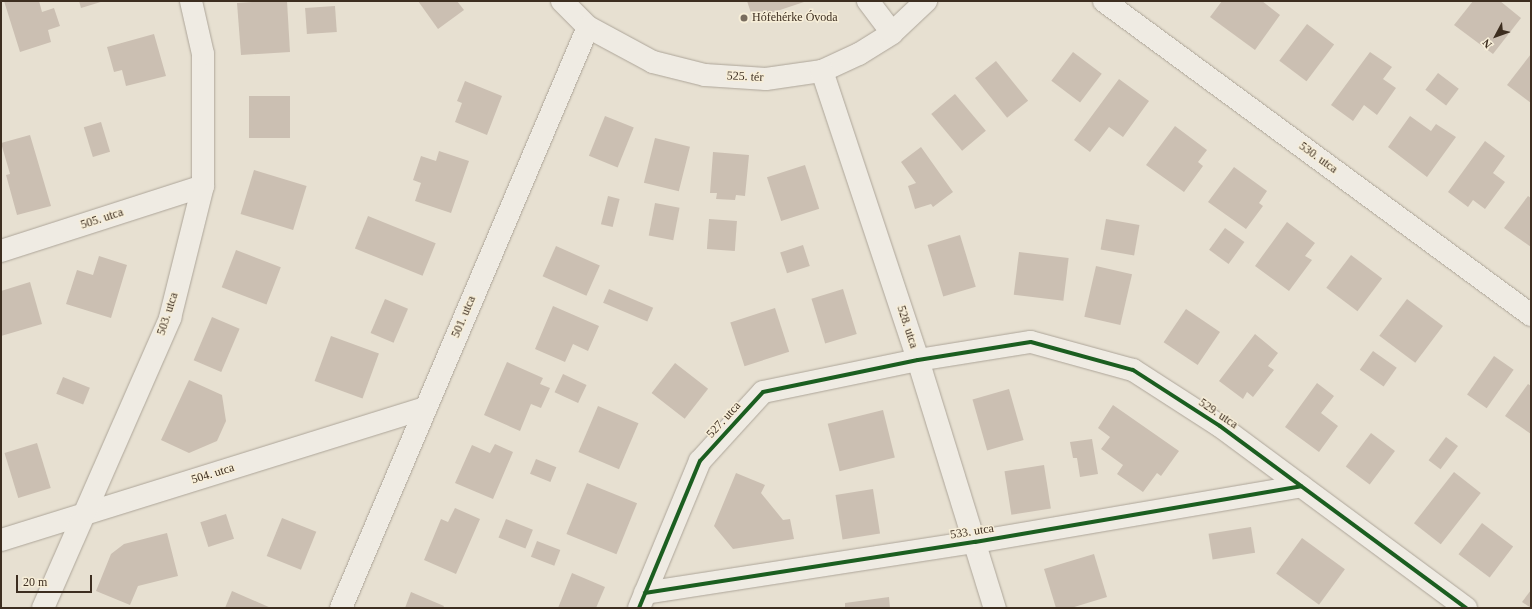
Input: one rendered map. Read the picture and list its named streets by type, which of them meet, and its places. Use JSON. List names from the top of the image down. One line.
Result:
{"streets":{"street":["525. tér","530. utca","505. utca","503. utca","501. utca","528. utca","529. utca","527. utca","504. utca","533. utca"]},"crossings":[["525. tér","501. utca"],["525. tér","528. utca"],["505. utca","503. utca"],["503. utca","504. utca"],["501. utca","504. utca"],["528. utca","529. utca"],["528. utca","527. utca"],["528. utca","533. utca"],["529. utca","527. utca"],["529. utca","533. utca"],["527. utca","533. utca"]],"places":["Hófehérke Óvoda"],"scale_bar":"20 m","north":"bottom left"}
